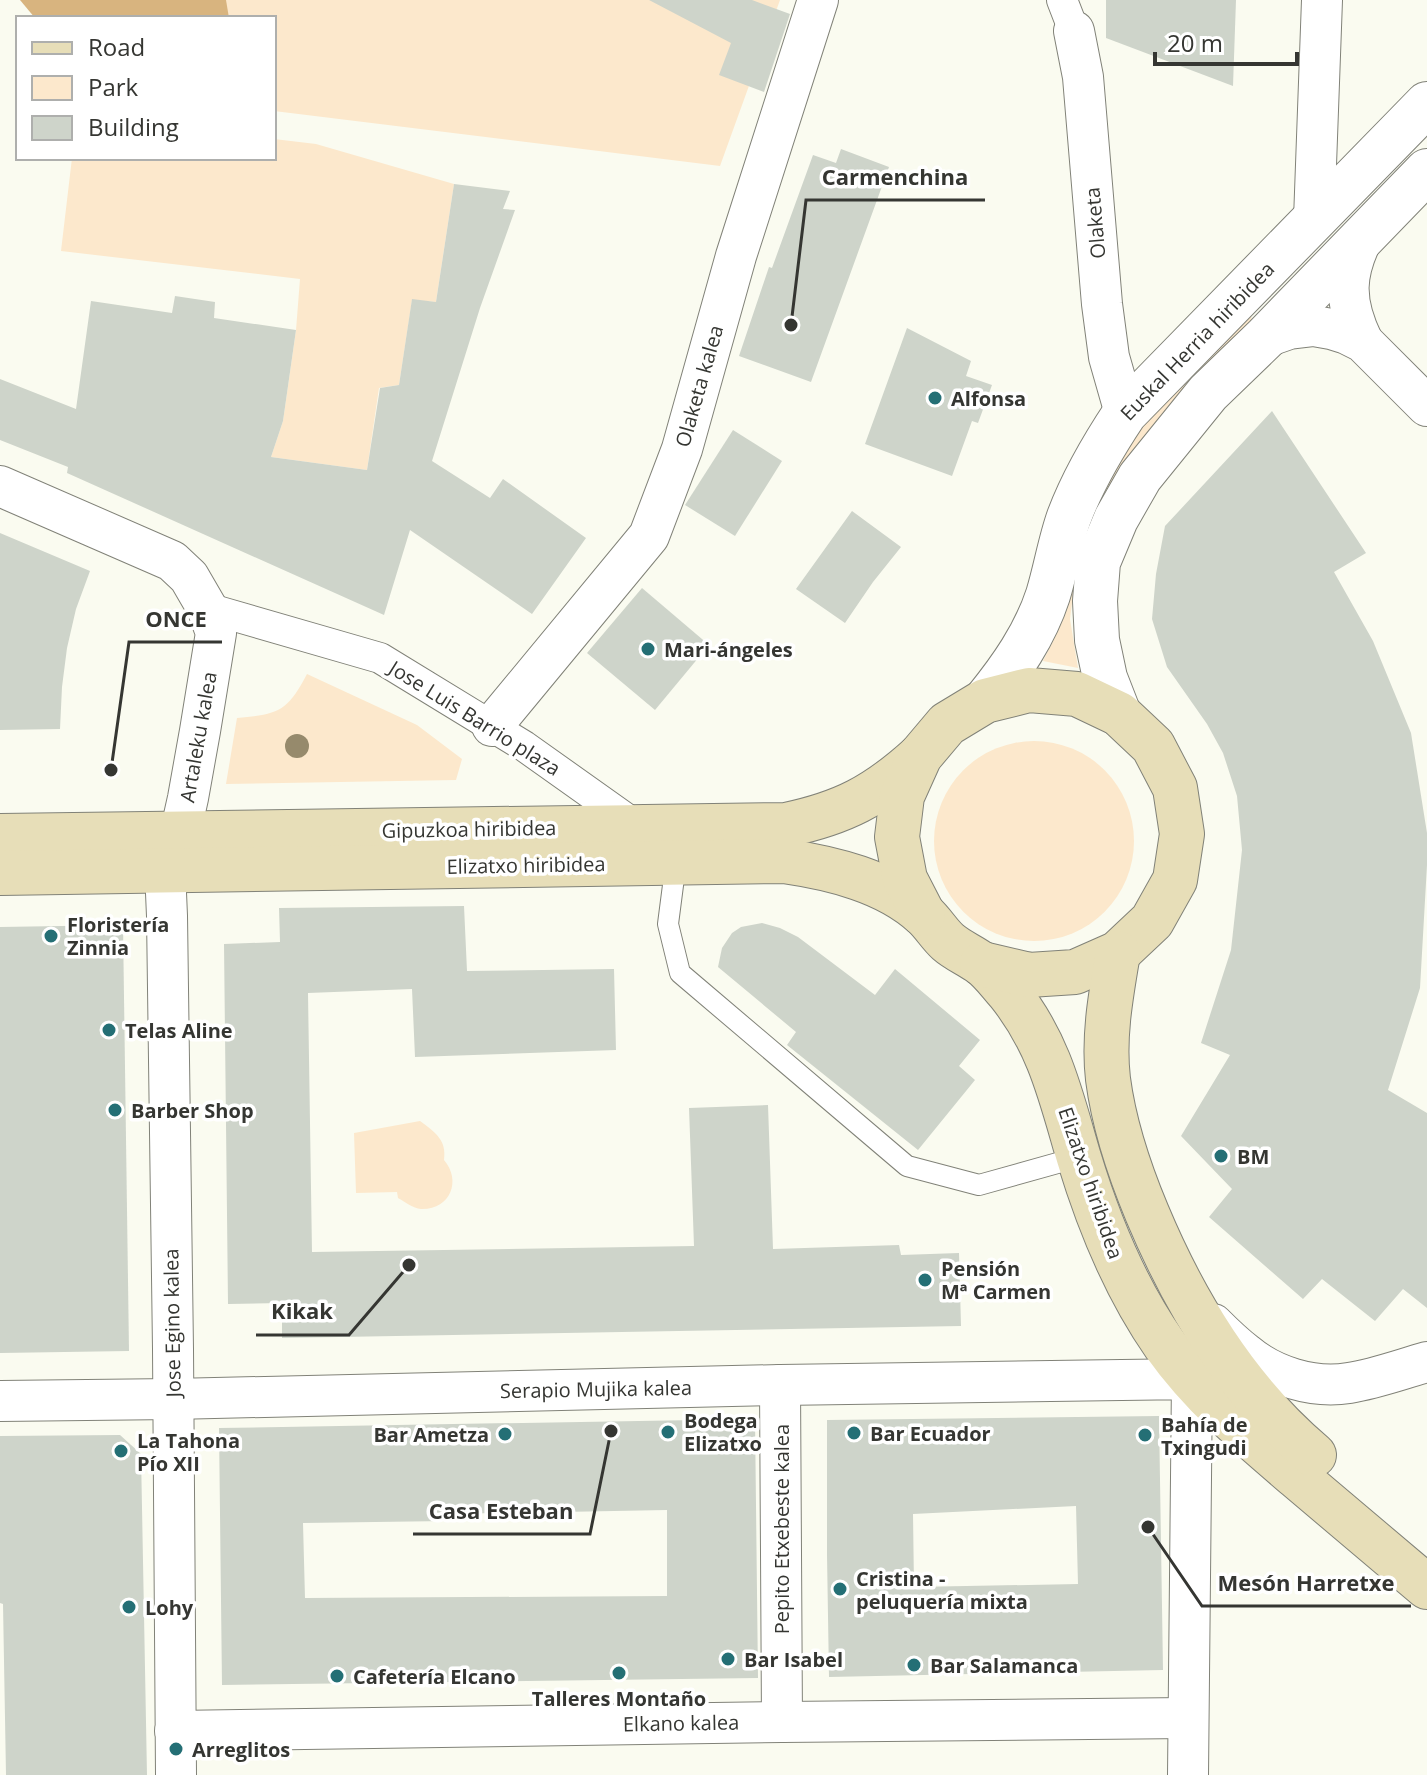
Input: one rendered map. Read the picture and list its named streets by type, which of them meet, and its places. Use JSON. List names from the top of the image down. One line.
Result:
{"streets":{"main road":["Gipuzkoa hiribidea","Elizatxo hiribidea"],"street":["Olaketa","Euskal Herria hiribidea","Olaketa kalea","Jose Luis Barrio plaza","Artaleku kalea","Jose Egino kalea","Serapio Mujika kalea","Pepito Etxebeste kalea","Elkano kalea"]},"crossings":[["Olaketa","Euskal Herria hiribidea"],["Euskal Herria hiribidea","Gipuzkoa hiribidea"],["Euskal Herria hiribidea","Elizatxo hiribidea"],["Olaketa kalea","Jose Luis Barrio plaza"],["Jose Luis Barrio plaza","Artaleku kalea"],["Jose Luis Barrio plaza","Gipuzkoa hiribidea"],["Artaleku kalea","Gipuzkoa hiribidea"],["Artaleku kalea","Elizatxo hiribidea"],["Artaleku kalea","Jose Egino kalea"],["Gipuzkoa hiribidea","Elizatxo hiribidea"],["Gipuzkoa hiribidea","Jose Egino kalea"],["Elizatxo hiribidea","Jose Egino kalea"],["Elizatxo hiribidea","Serapio Mujika kalea"],["Jose Egino kalea","Serapio Mujika kalea"],["Jose Egino kalea","Elkano kalea"],["Serapio Mujika kalea","Pepito Etxebeste kalea"],["Pepito Etxebeste kalea","Elkano kalea"]],"places":["Carmenchina","Alfonsa","Mari-ángeles","ONCE","Floristería Zinnia","Telas Aline","Barber Shop","BM","Kikak","Pensión Mª Carmen","Casa Esteban","Bodega Elizatxo","Bar Ecuador","Bar Ametza","Bahía de Txingudi","La Tahona Pío XII","Mesón Harretxe","Cristina - peluquería mixta","Lohy","Bar Isabel","Bar Salamanca","Talleres Montaño","Cafetería Elcano","Arreglitos"],"legend":["Road","Park","Building"],"scale_bar":"20 m"}
